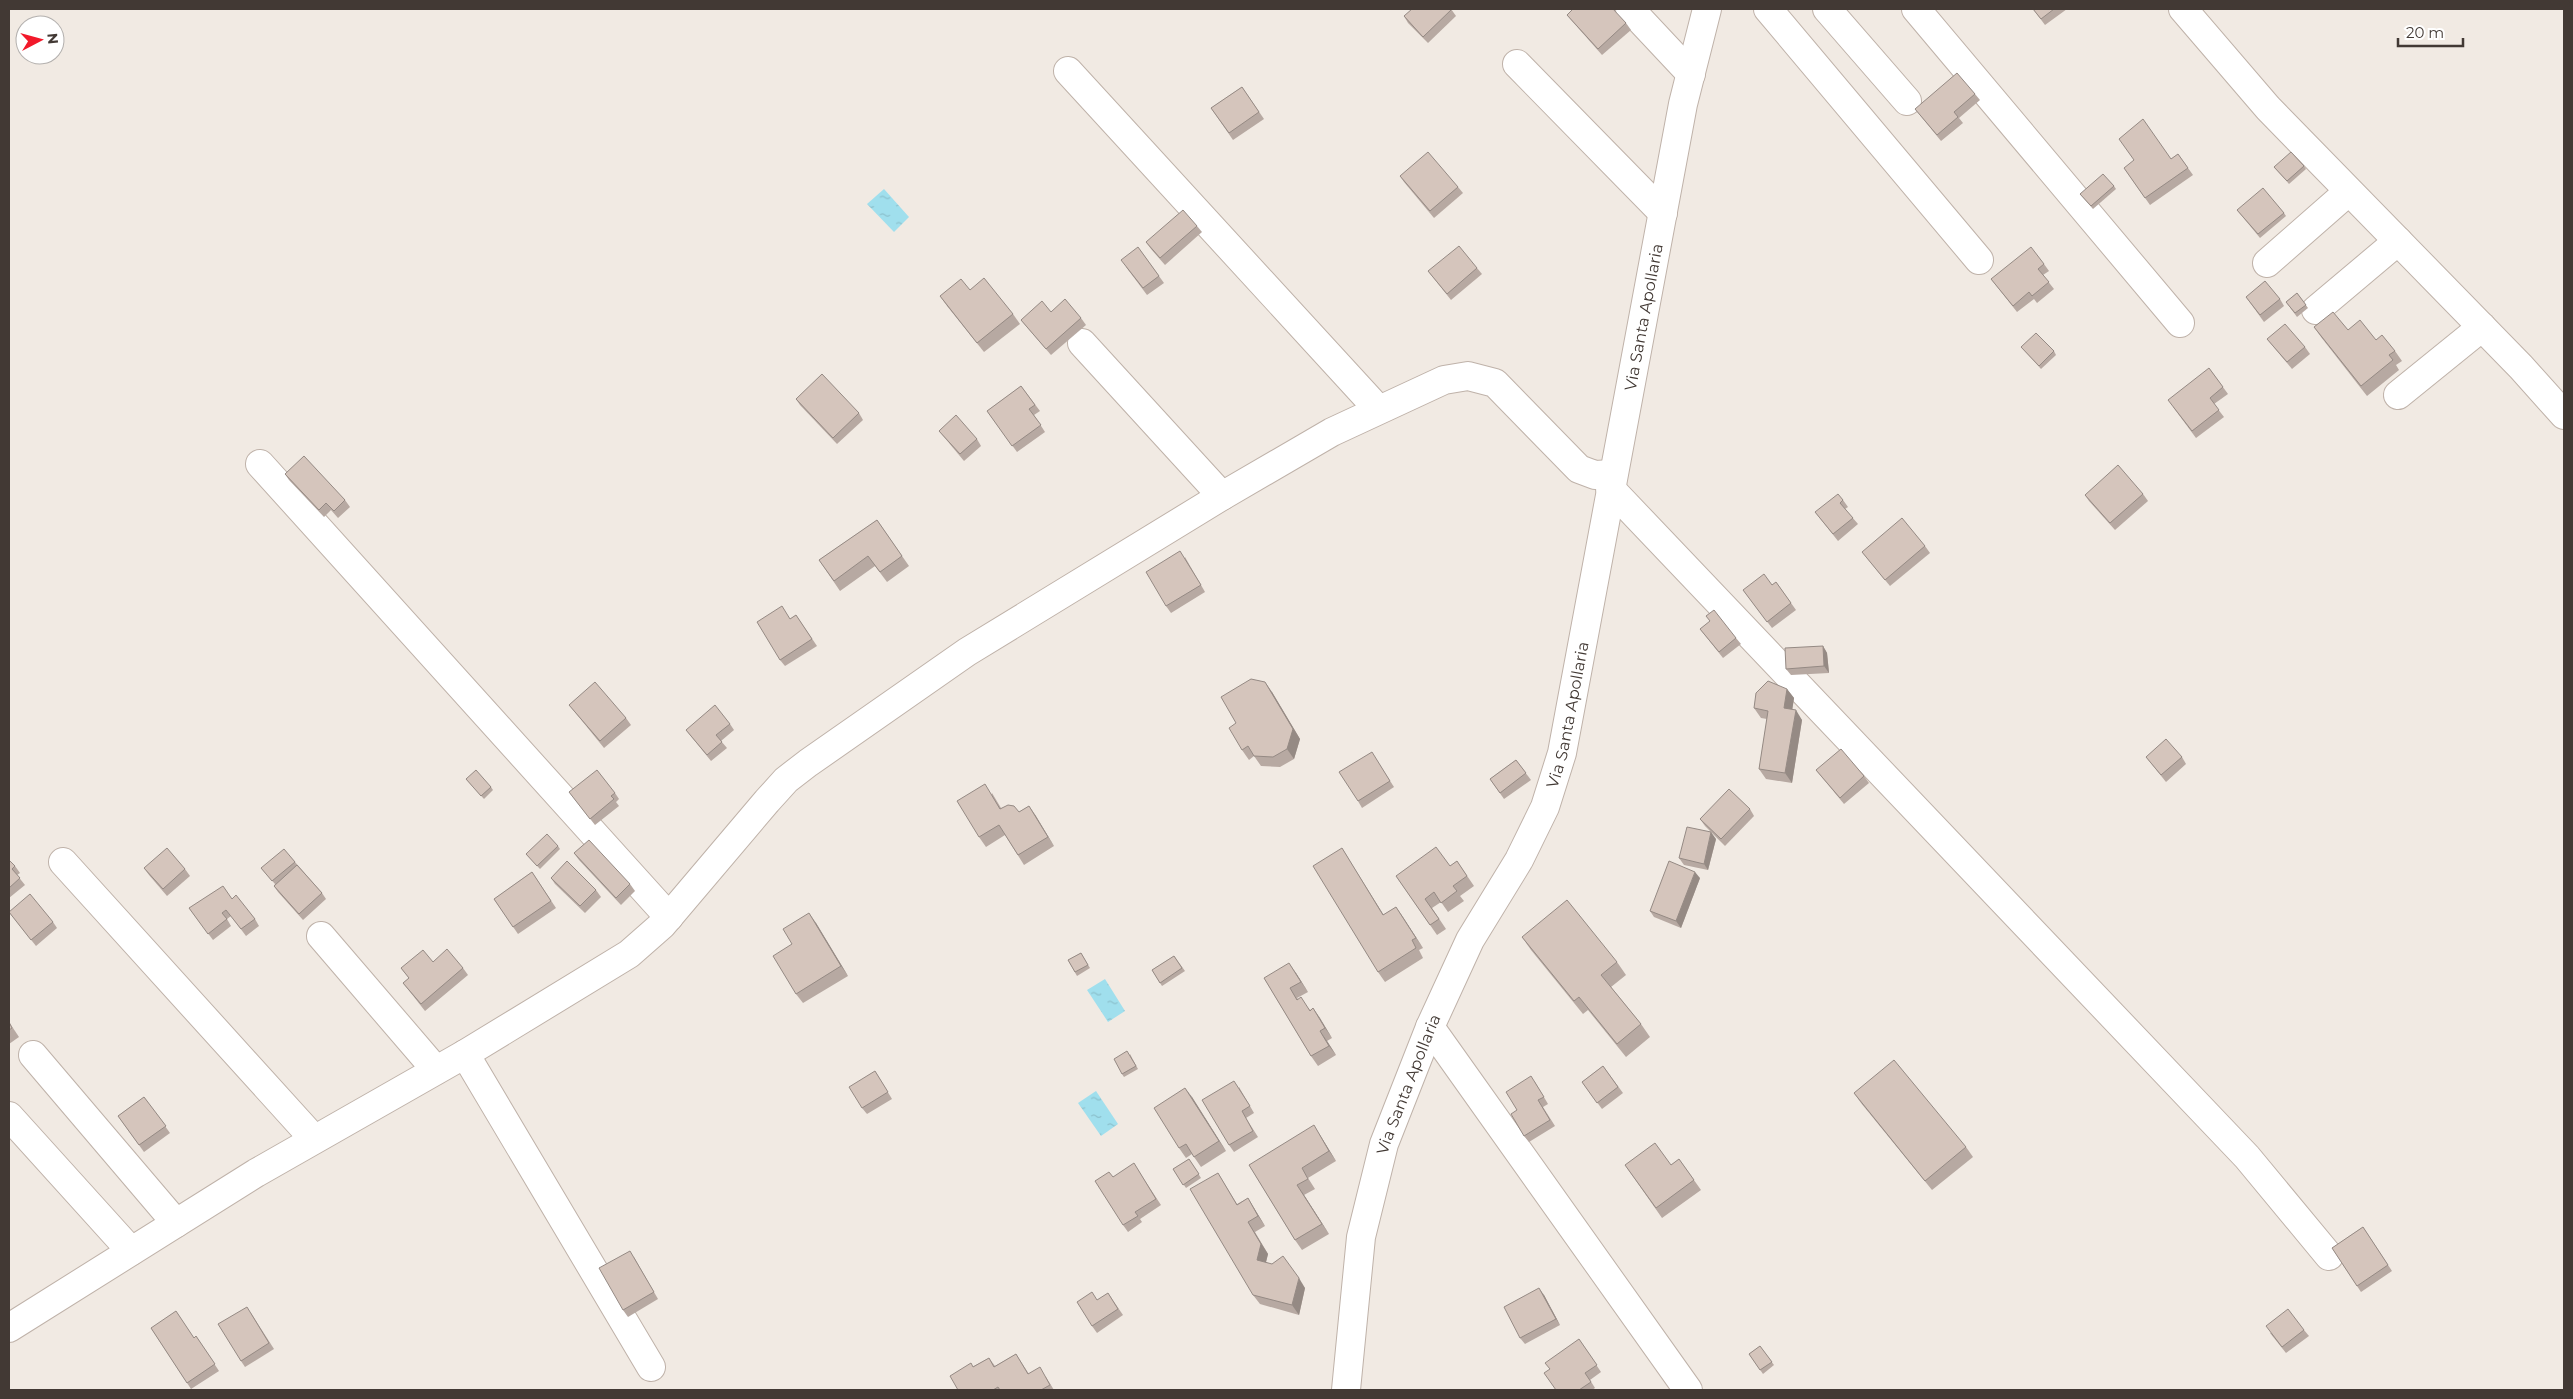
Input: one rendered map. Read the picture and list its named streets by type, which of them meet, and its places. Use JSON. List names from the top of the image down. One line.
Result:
{"streets":{"street":["Via Santa Apollaria"]},"scale_bar":"20 m","north":"right"}
